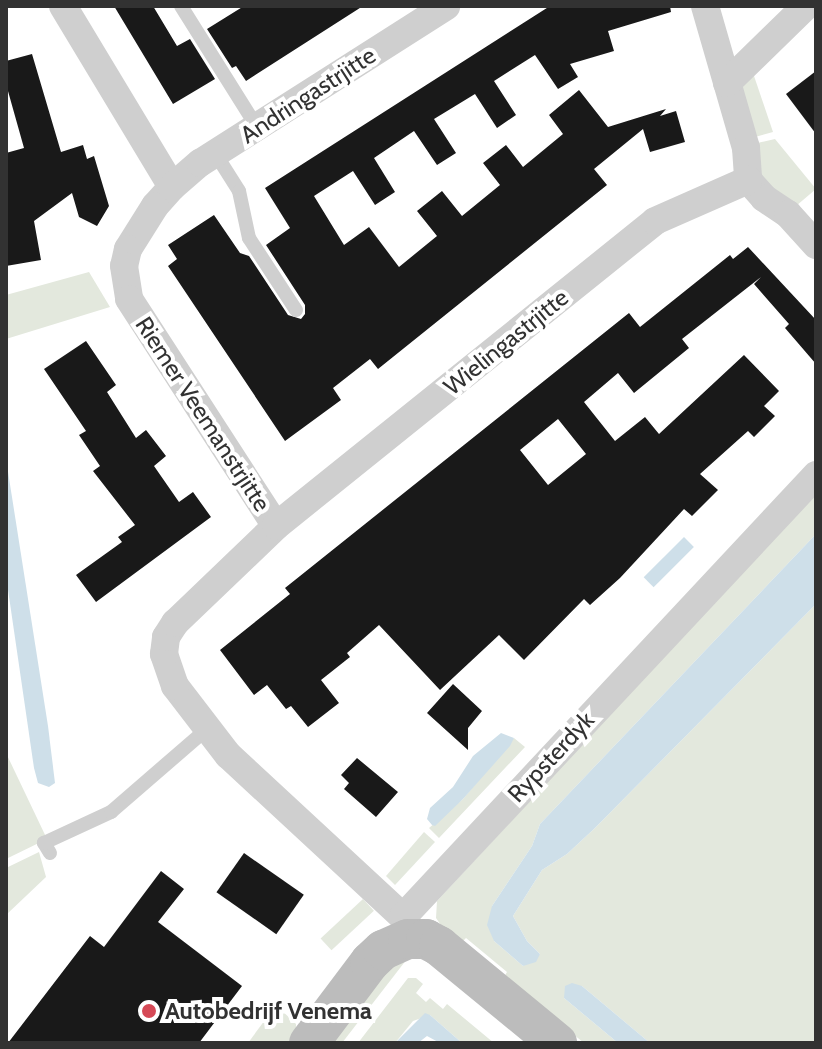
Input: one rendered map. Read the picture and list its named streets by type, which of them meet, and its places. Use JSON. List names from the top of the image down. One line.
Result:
{"streets":{"street":["Andringastrjitte","Wielingastrjitte","Riemer Veemanstrjitte","Rypsterdyk"]},"crossings":[["Andringastrjitte","Riemer Veemanstrjitte"],["Wielingastrjitte","Riemer Veemanstrjitte"],["Riemer Veemanstrjitte","Rypsterdyk"]],"places":["Autobedrijf Venema"]}
